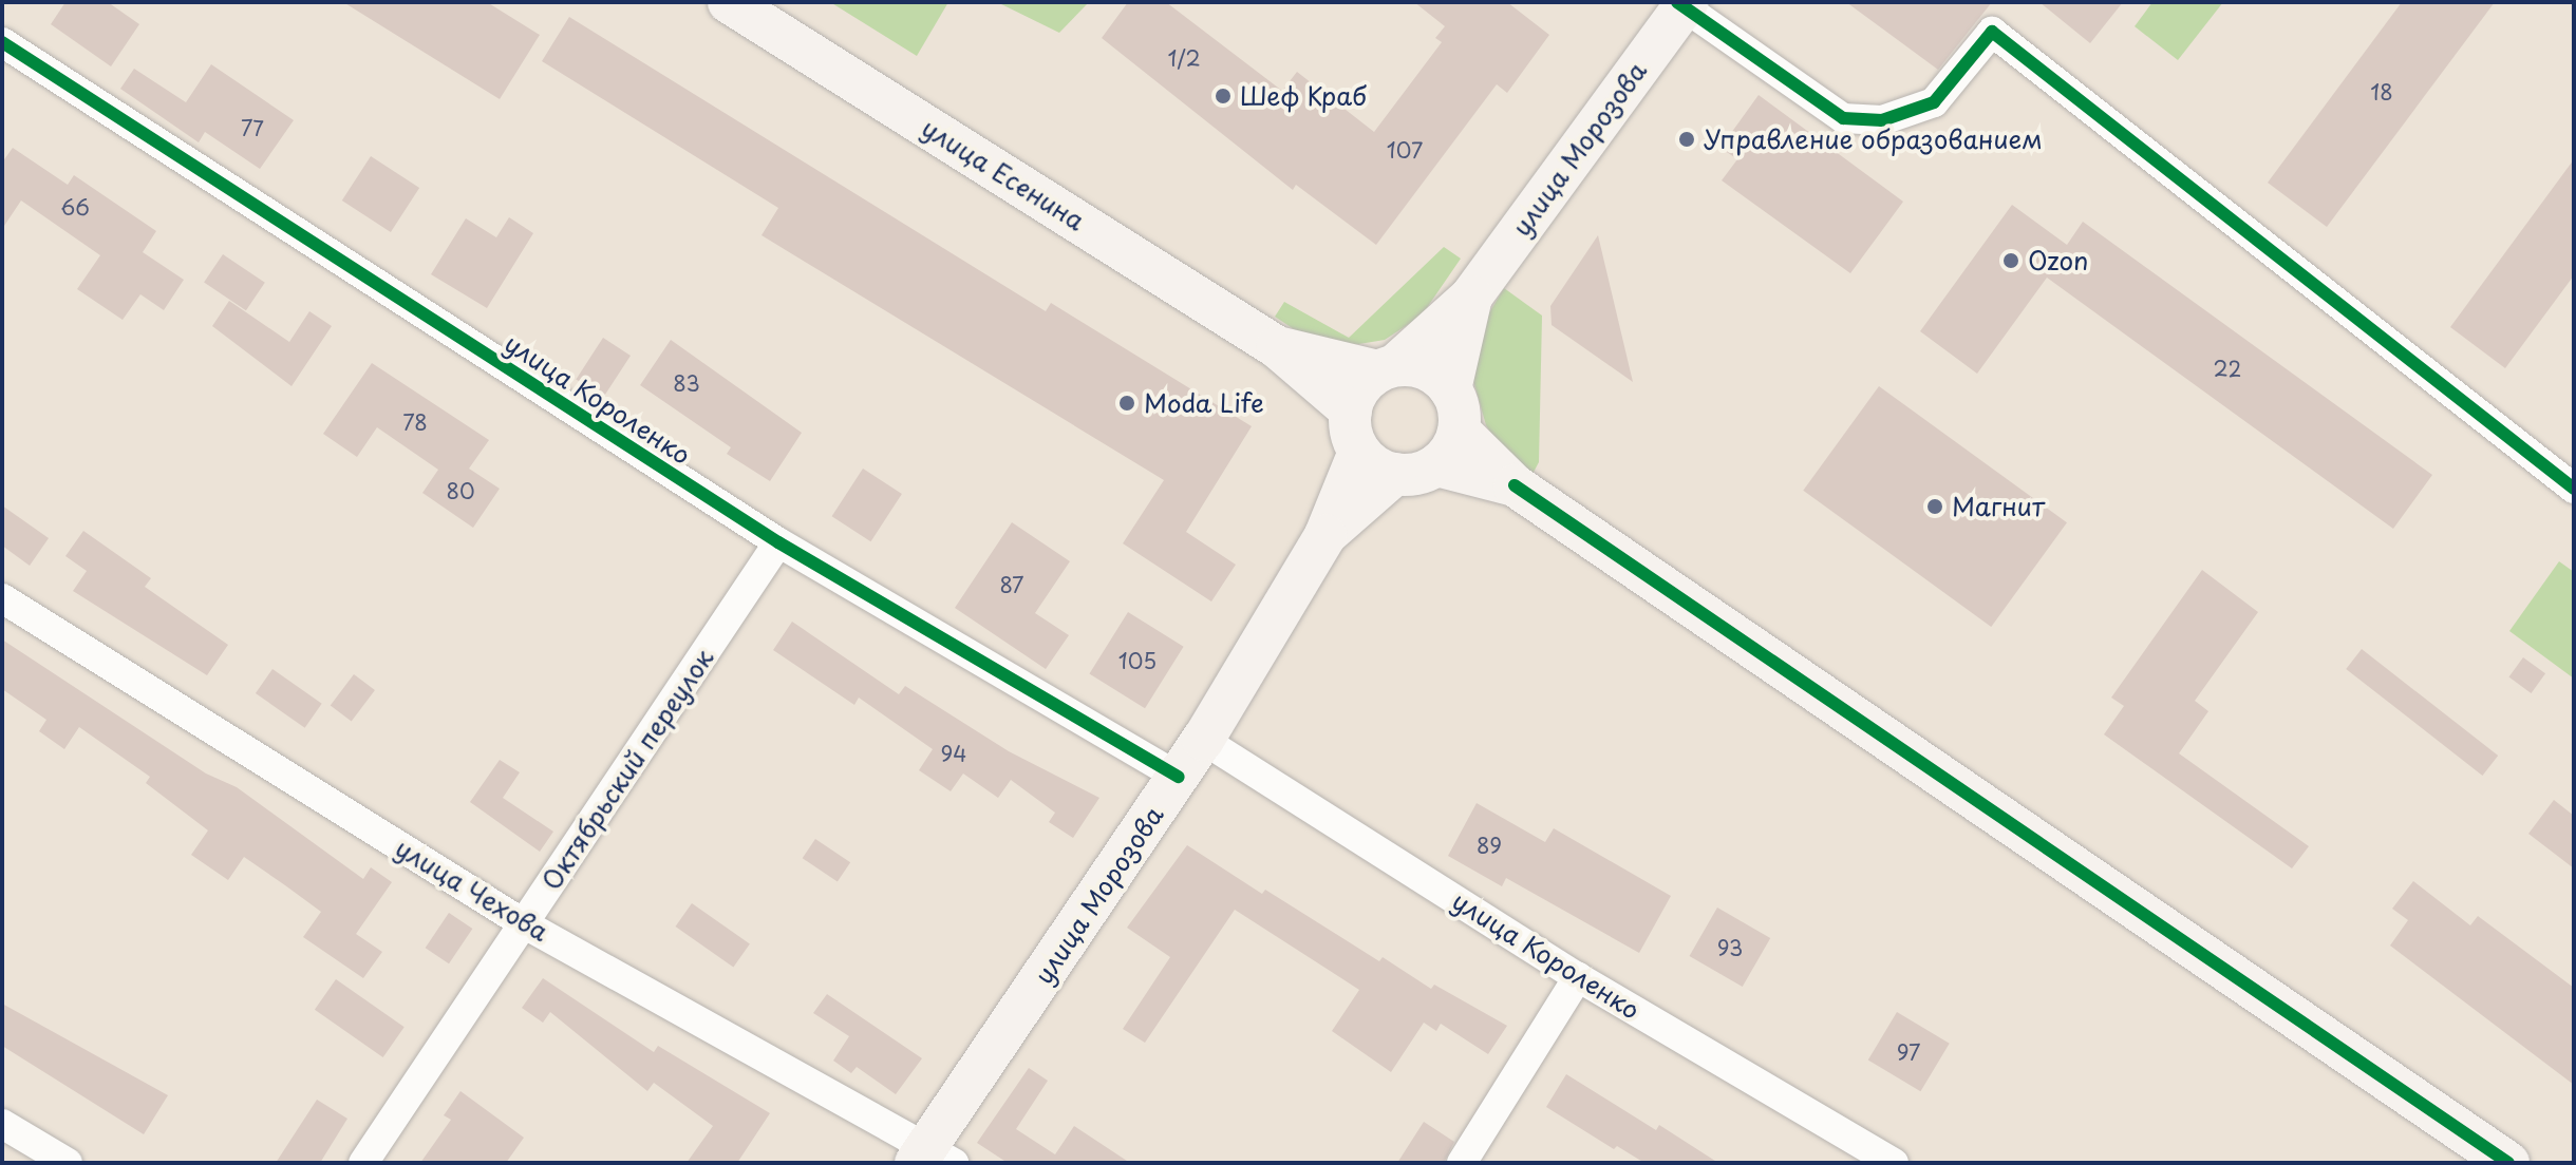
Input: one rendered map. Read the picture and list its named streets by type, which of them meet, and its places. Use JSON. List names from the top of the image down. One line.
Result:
{"streets":{"street":["улица Морозова","улица Есенина","улица Короленко","Октябрьский переулок","улица Чехова"]},"crossings":[["улица Морозова","улица Короленко"],["улица Морозова","улица Чехова"],["улица Короленко","Октябрьский переулок"],["Октябрьский переулок","улица Чехова"]],"places":["Шеф Краб","Управление образованием","Ozon","Moda Life","Магнит"],"house_numbers":["1/2","18","77","107","66","22","83","78","80","87","105","94","89","93","97"]}
